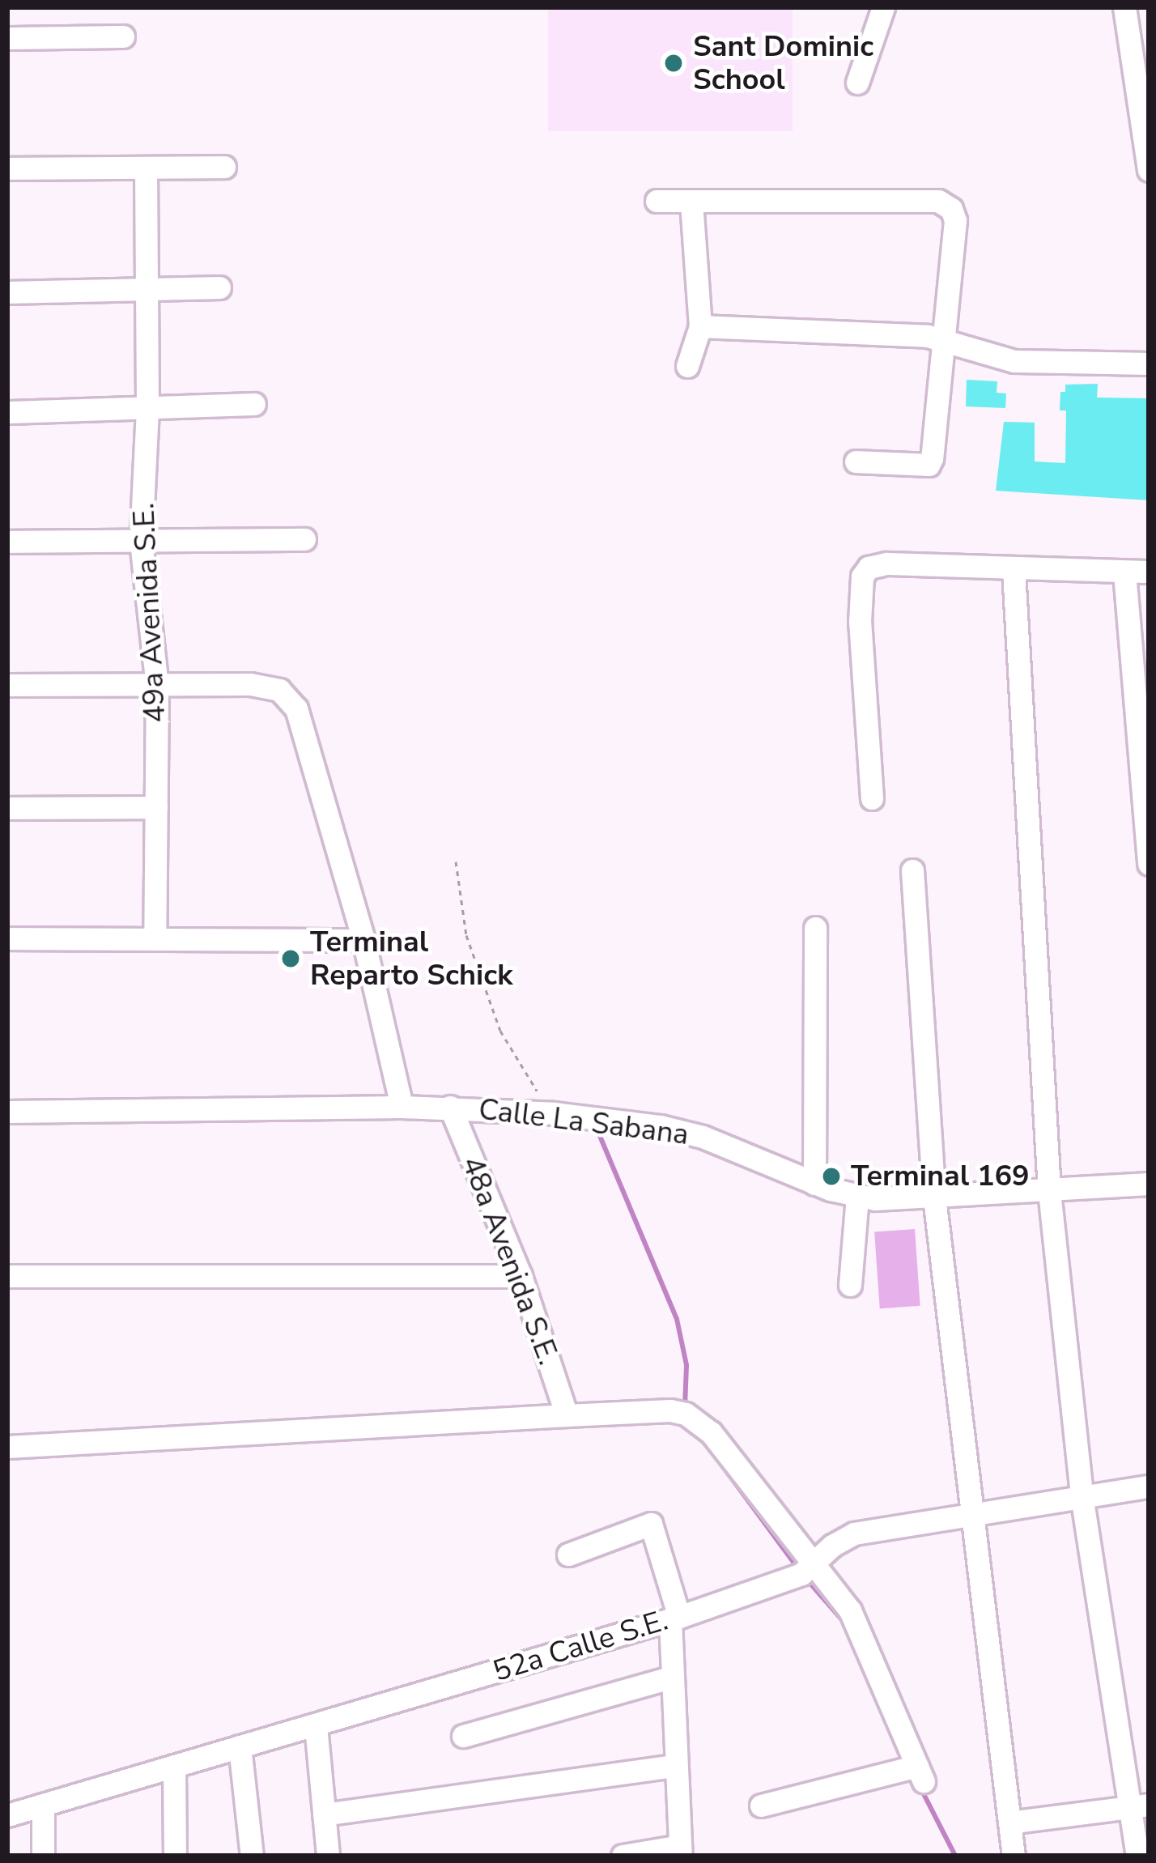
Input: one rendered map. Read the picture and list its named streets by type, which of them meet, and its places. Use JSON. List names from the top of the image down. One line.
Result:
{"streets":{"street":["49a Avenida S.E.","Calle La Sabana","48a Avenida S.E.","52a Calle S.E."]},"crossings":[["Calle La Sabana","48a Avenida S.E."]],"places":["Sant Dominic School","Terminal Reparto Schick","Terminal 169"]}
